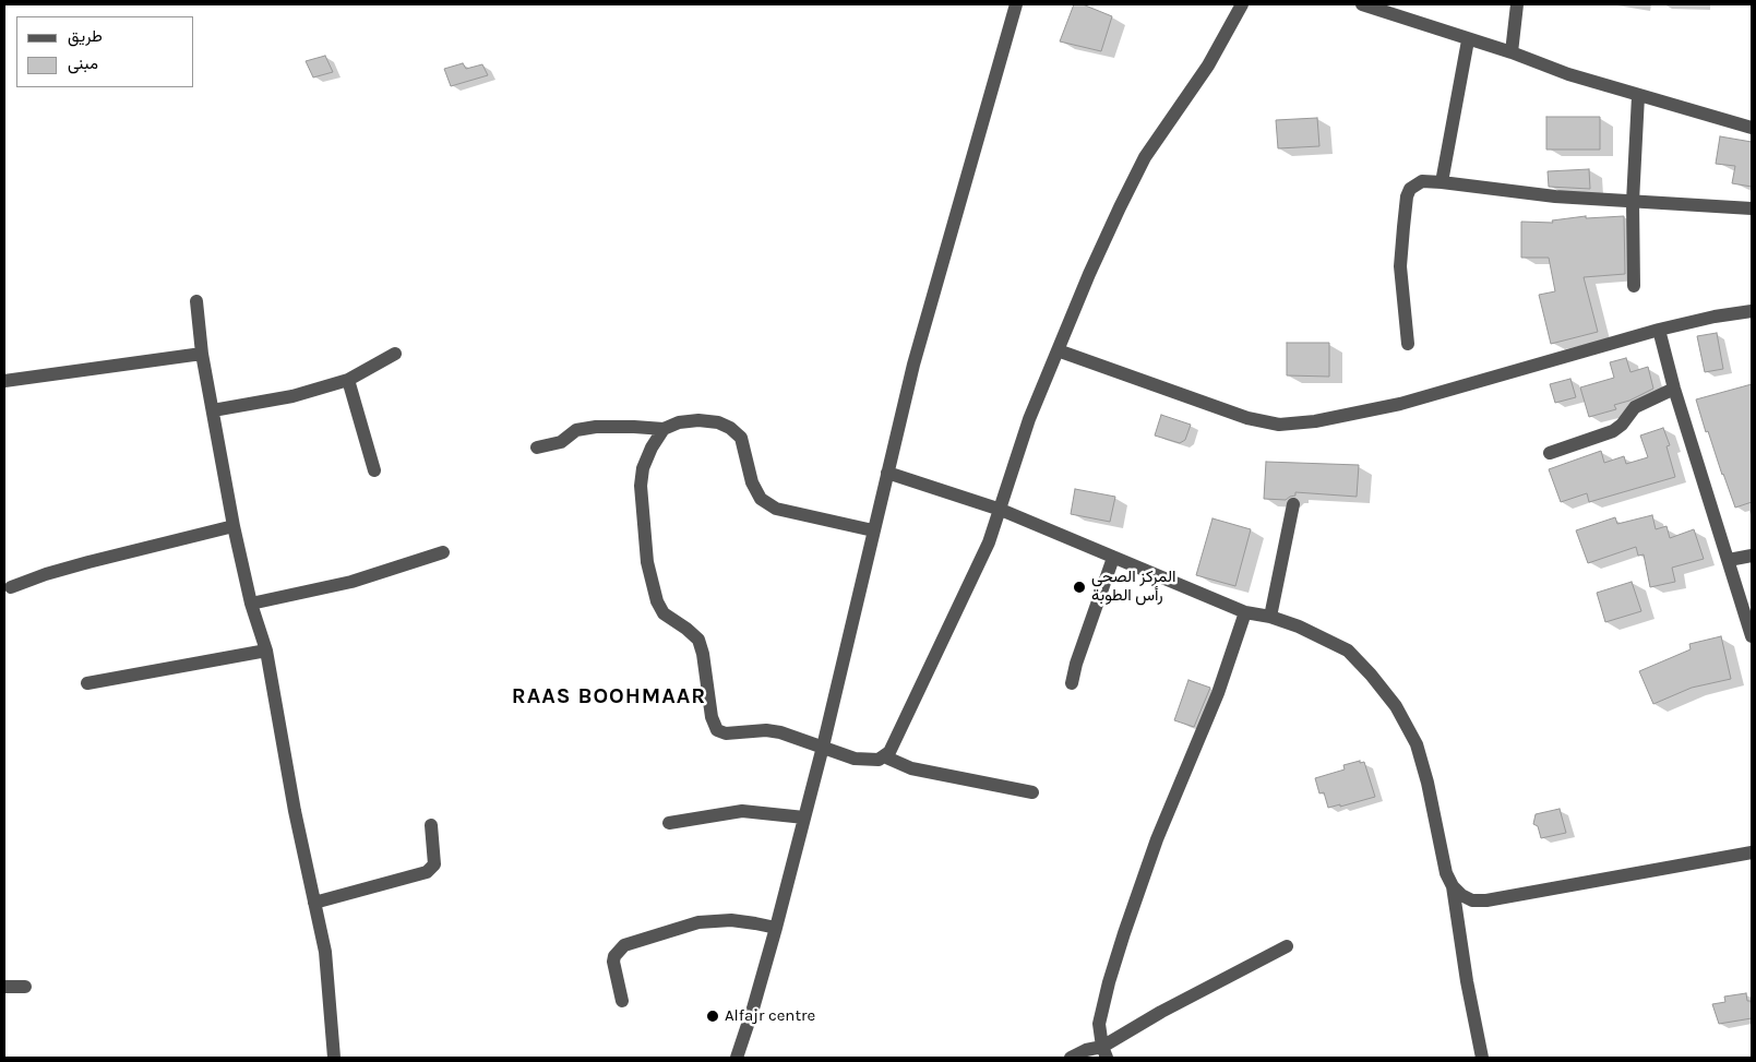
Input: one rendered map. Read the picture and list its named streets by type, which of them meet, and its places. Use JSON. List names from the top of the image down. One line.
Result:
{"districts":["RAAS BOOHMAAR"],"places":["المركز الصحي رأس الطوبة","Alfajr centre"],"legend":["طريق","مبنى"]}
